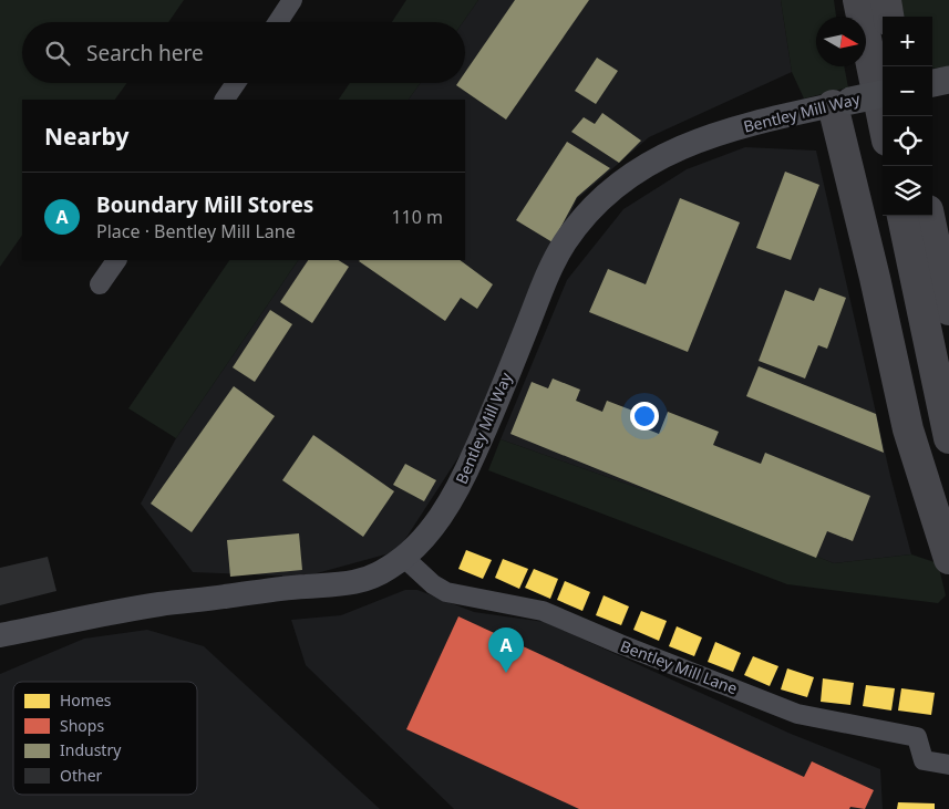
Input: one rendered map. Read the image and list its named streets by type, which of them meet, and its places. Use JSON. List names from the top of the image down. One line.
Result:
{"streets":{"main road":["Bentley Mill Way"],"street":["Bentley Mill Lane"]},"crossings":[["Bentley Mill Way","Bentley Mill Lane"]],"legend":["Homes","Shops","Industry","Other"],"north":"right","page":{"map_buttons":["+","−"],"search":"Search here","heading":"Nearby","list":[{"mark":"A","name":"Boundary Mill Stores","note":"Place · Bentley Mill Lane","value":"110 m"}],"pins":"A"}}
